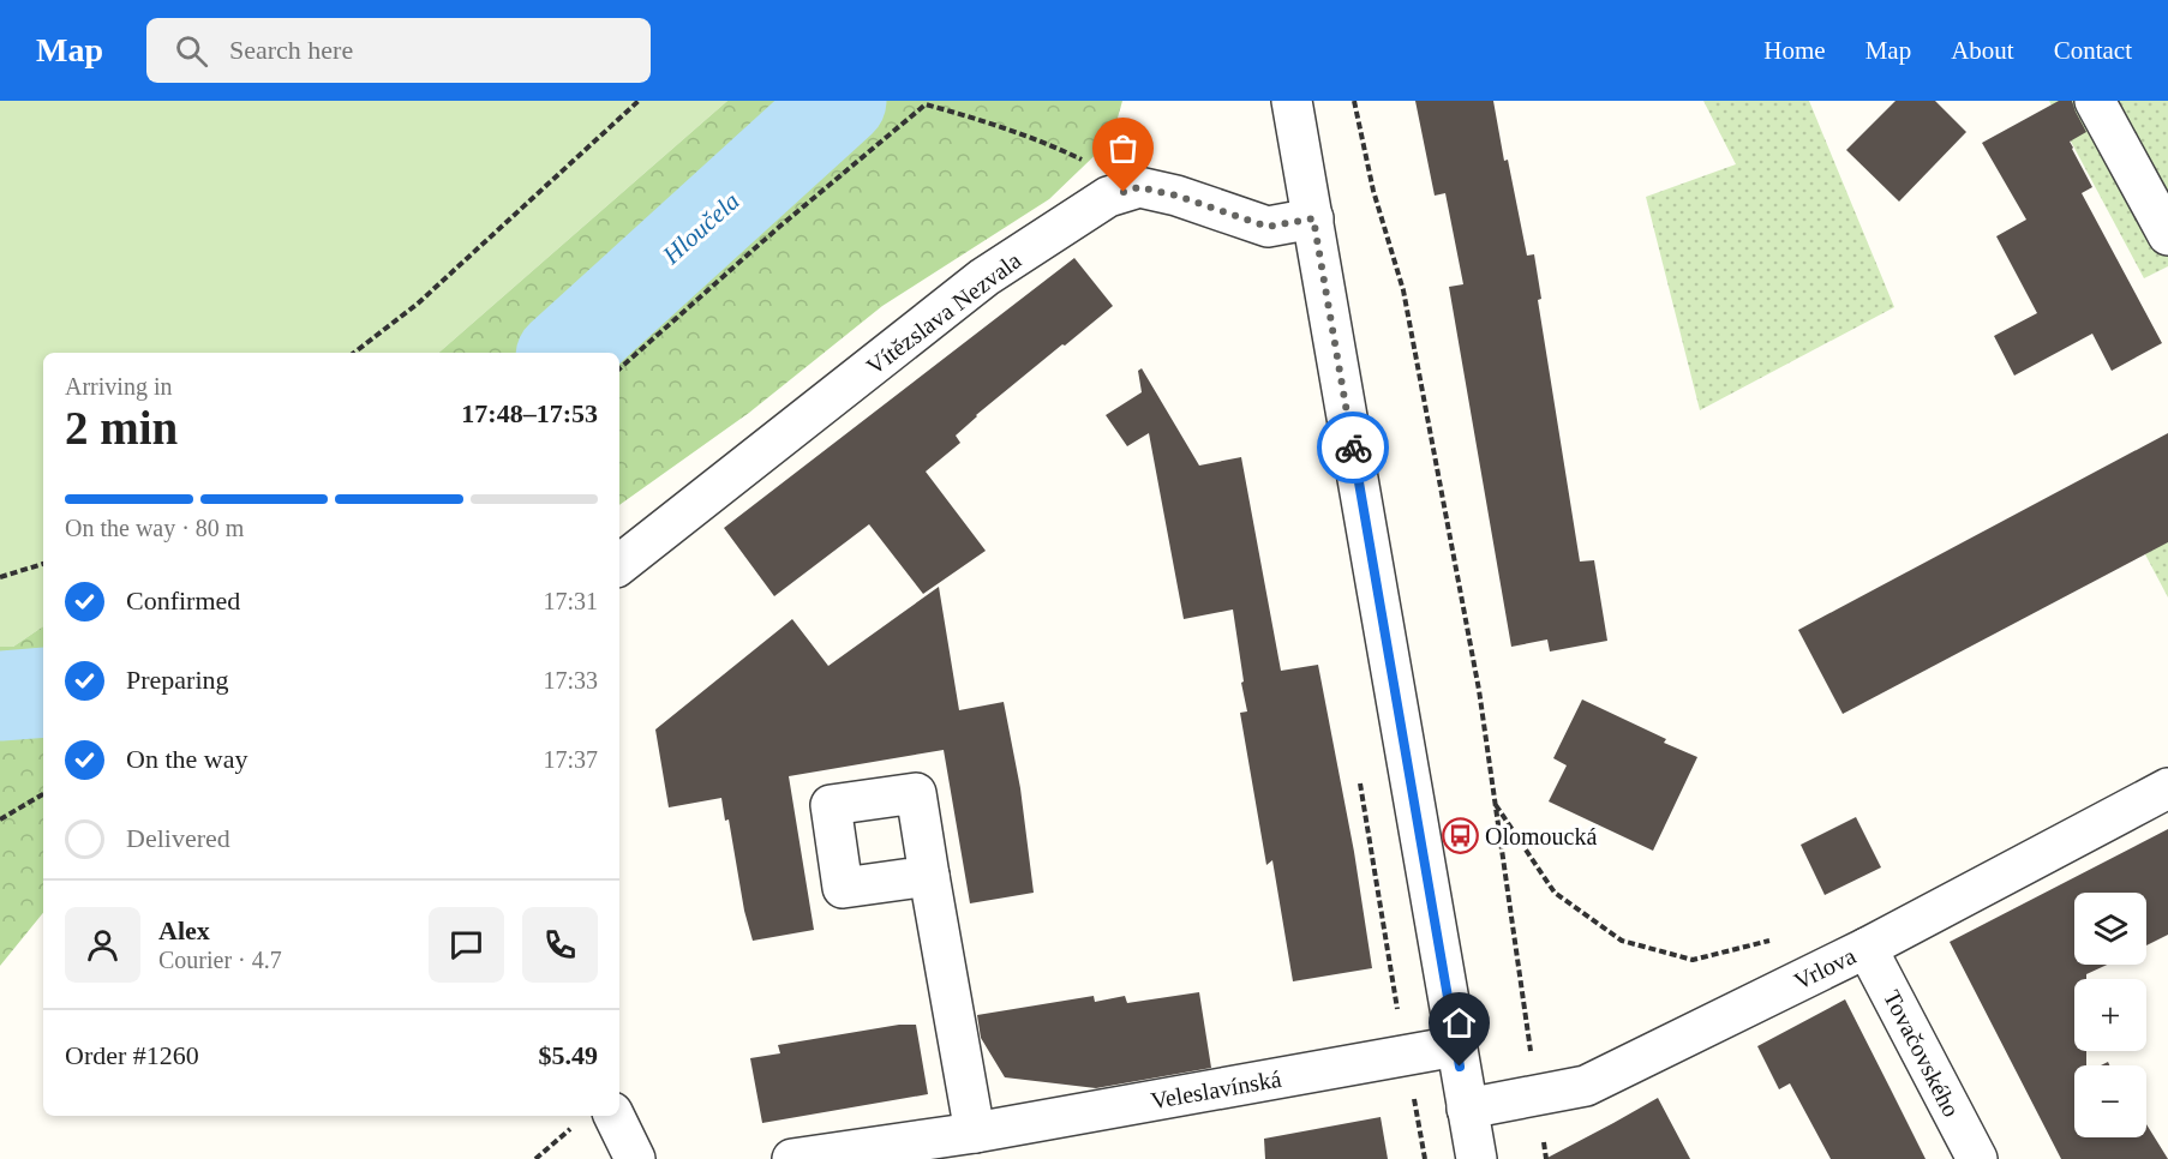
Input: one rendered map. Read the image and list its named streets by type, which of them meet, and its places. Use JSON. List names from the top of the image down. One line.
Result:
{"streets":{"street":["Vítězslava Nezvala","Vrlova","Tovačovského","Veleslavínská"]},"crossings":[["Vrlova","Tovačovského"]],"water":["Hloučela"],"places":{"bus stop":["Olomoucká"]},"page":{"header":"Map","search":"Search here","nav":["Home","Map","About","Contact"],"heading":["2 min","Arriving in","17:48–17:53"],"panel":["Alex","Courier · 4.7","Order #1260","$5.49"],"bar":"On the way · 80 m","list":[["Confirmed","17:31"],["Preparing","17:33"],["On the way","17:37"],"Delivered"],"map_buttons":["+","−"]}}
